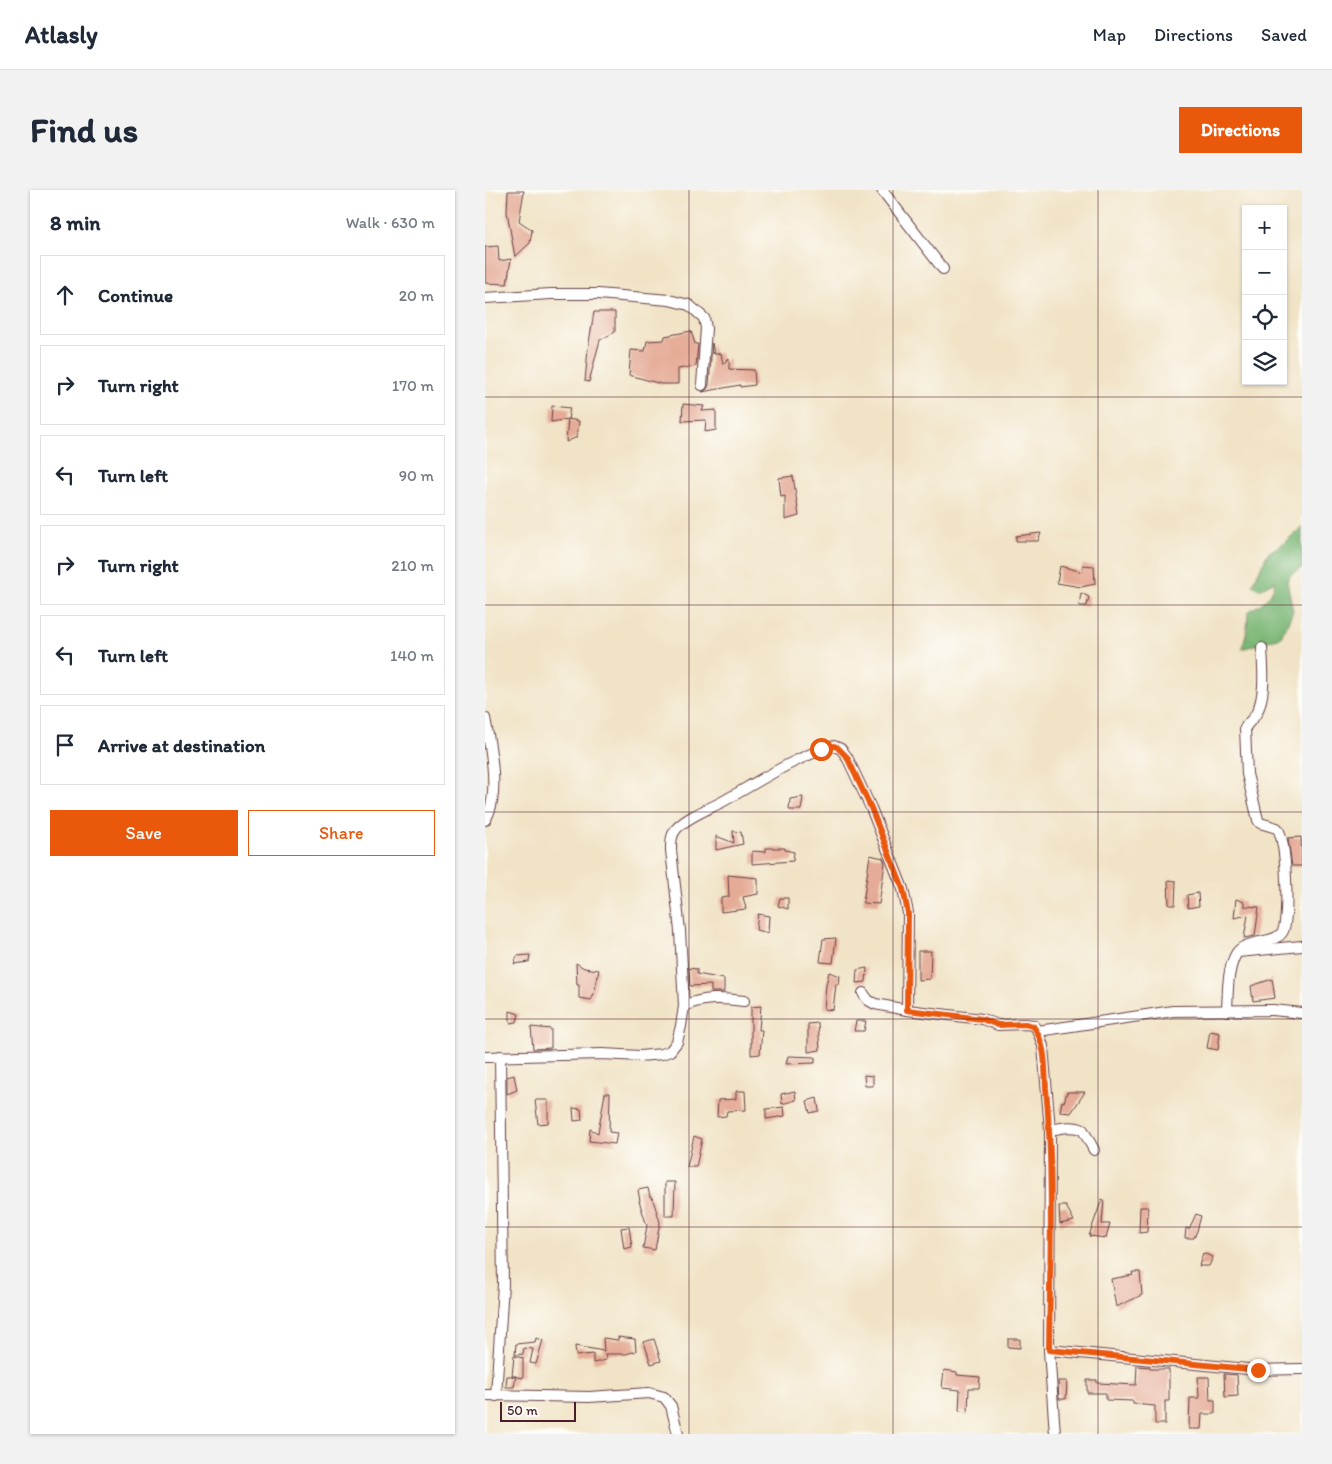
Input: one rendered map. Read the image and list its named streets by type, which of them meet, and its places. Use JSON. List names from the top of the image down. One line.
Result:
{"scale_bar":"50 m","page":{"header":"Atlasly","nav":["Map","Directions","Saved"],"buttons":["Directions",["Save","Share"]],"title":"Find us","heading":["8 min","Walk · 630 m"],"map_buttons":["+","−"],"list":[["Continue","20 m"],["Turn right","170 m"],["Turn left","90 m"],["Turn right","210 m"],["Turn left","140 m"],"Arrive at destination"],"scale":"50 m"}}
